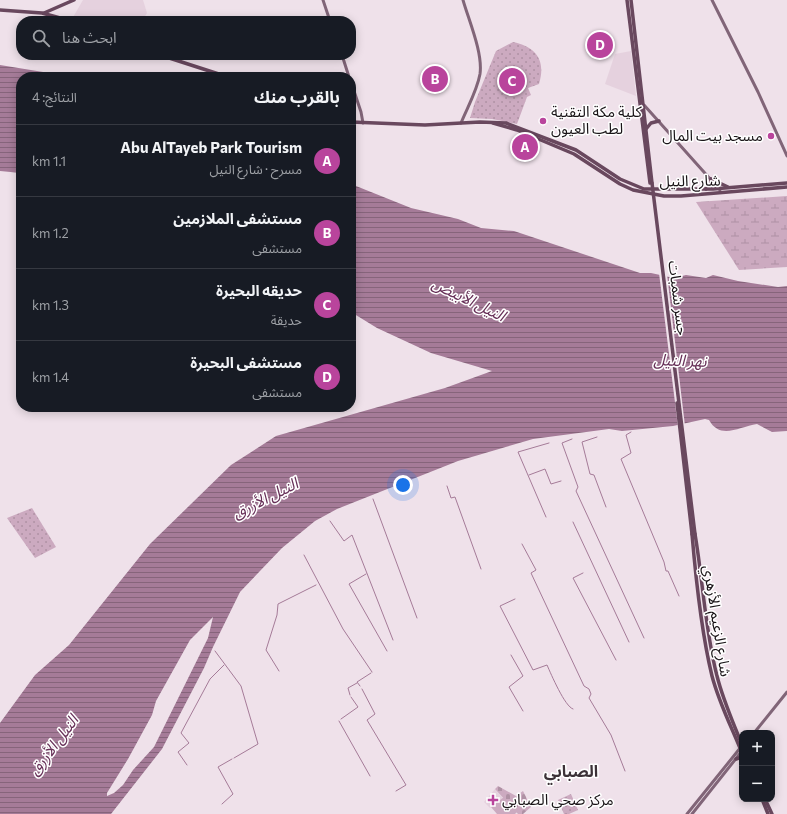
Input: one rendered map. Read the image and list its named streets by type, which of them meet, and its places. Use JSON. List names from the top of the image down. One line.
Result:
{"streets":{"main road":["شارع النيل","جسر شمبات","شارع الزعيم الأزهري"]},"crossings":[["جسر شمبات","شارع الزعيم الأزهري"]],"districts":["الصبابي"],"water":["النيل الأبيض","نهر النيل","النيل الأزرق"],"places":{"other":["كلية مكة التقنية لطب العيون","مسجد بيت المال"],"health":["مركز صحي الصبابي"]},"page":{"search":"ابحث هنا","pins":["D","B","C","A"],"heading":["بالقرب منك","النتائج: 4"],"list":[{"mark":"A","name":"Abu AlTayeb Park Tourism","note":"مسرح · شارع النيل","value":"1.1 km"},{"mark":"B","name":"مستشفى الملازمين","note":"مستشفى","value":"1.2 km"},{"mark":"C","name":"حديقه البحيرة","note":"حديقة","value":"1.3 km"},{"mark":"D","name":"مستشفى البحيرة","note":"مستشفى","value":"1.4 km"}],"map_buttons":["+","−"]}}
